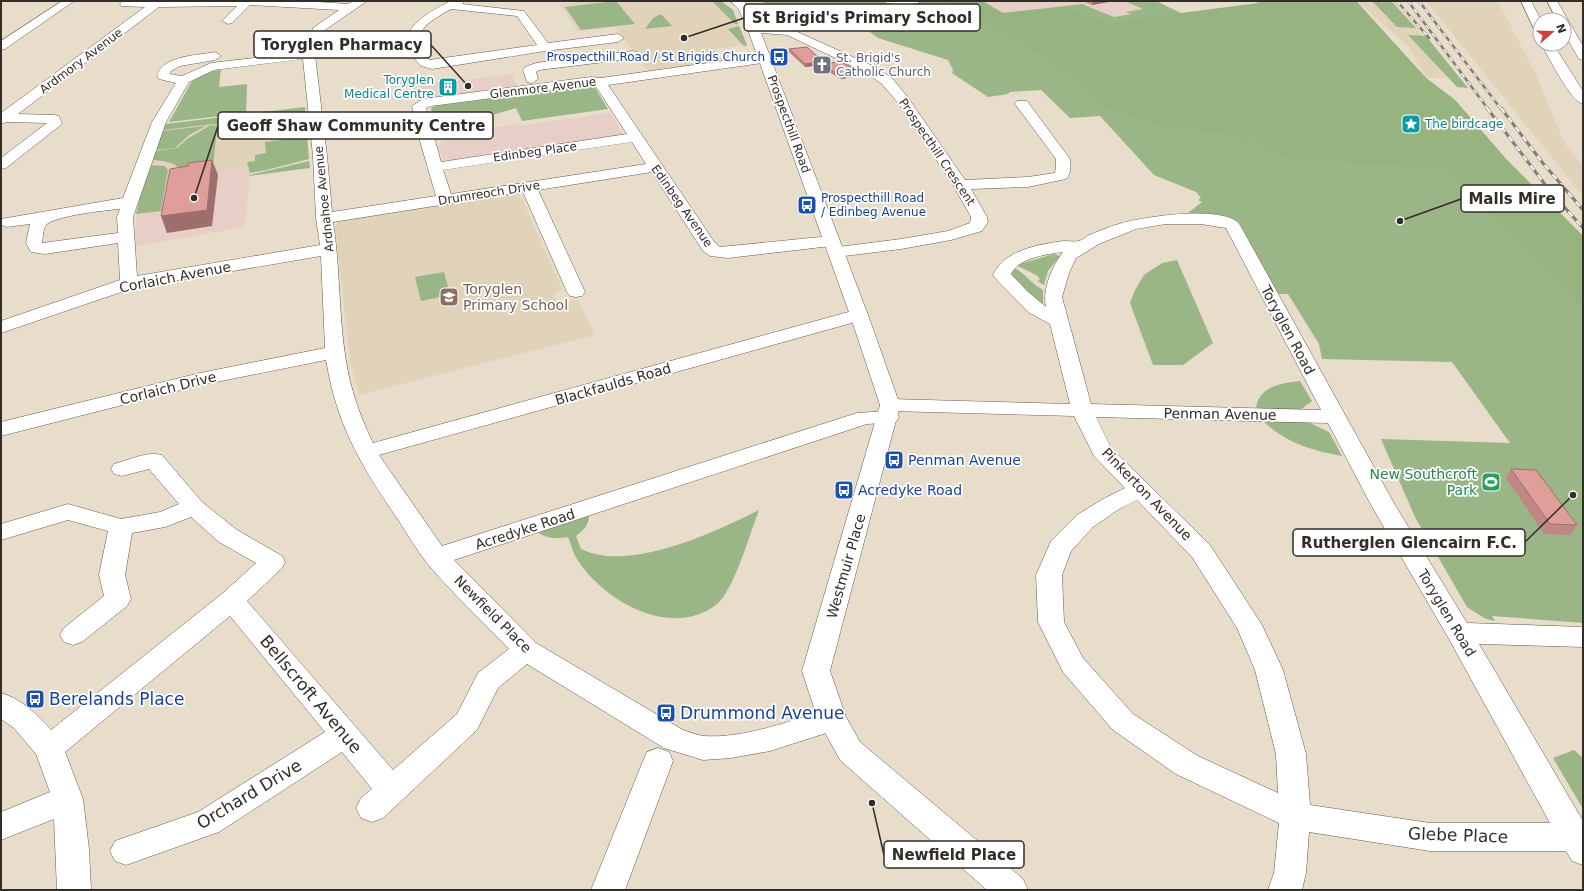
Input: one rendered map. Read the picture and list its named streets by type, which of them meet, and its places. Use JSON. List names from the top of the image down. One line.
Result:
{"streets":{"main road":["Ardmory Avenue","Glenmore Avenue","Prospecthill Road","Edinbeg Place","Prospecthill Crescent","Drumreoch Drive","Ardnahoe Avenue","Edinbeg Avenue","Corlaich Avenue","Toryglen Road","Blackfaulds Road","Corlaich Drive","Penman Avenue","Pinkerton Avenue","Acredyke Road","Westmuir Place","Newfield Place","Bellscroft Avenue","Orchard Drive","Glebe Place"]},"crossings":[["Glenmore Avenue","Prospecthill Road"],["Glenmore Avenue","Edinbeg Place"],["Glenmore Avenue","Drumreoch Drive"],["Glenmore Avenue","Edinbeg Avenue"],["Prospecthill Road","Prospecthill Crescent"],["Prospecthill Road","Edinbeg Avenue"],["Edinbeg Place","Edinbeg Avenue"],["Prospecthill Crescent","Edinbeg Avenue"],["Drumreoch Drive","Ardnahoe Avenue"],["Drumreoch Drive","Edinbeg Avenue"],["Ardnahoe Avenue","Corlaich Avenue"],["Ardnahoe Avenue","Corlaich Drive"],["Ardnahoe Avenue","Newfield Place"],["Toryglen Road","Penman Avenue"],["Toryglen Road","Pinkerton Avenue"],["Toryglen Road","Glebe Place"],["Blackfaulds Road","Newfield Place"],["Corlaich Drive","Newfield Place"],["Penman Avenue","Pinkerton Avenue"],["Penman Avenue","Acredyke Road"],["Penman Avenue","Westmuir Place"],["Pinkerton Avenue","Glebe Place"],["Acredyke Road","Westmuir Place"],["Acredyke Road","Newfield Place"],["Westmuir Place","Newfield Place"],["Newfield Place","Bellscroft Avenue"],["Bellscroft Avenue","Orchard Drive"]],"places":{"other":["St Brigid's Primary School","Toryglen Pharmacy","Geoff Shaw Community Centre","Malls Mire","Rutherglen Glencairn F.C.","Newfield Place"],"bus stop":["Prospecthill Road / St Brigids Church","Prospecthill Road / Edinbeg Avenue","Penman Avenue","Acredyke Road","Berelands Place","Drummond Avenue"],"church":["St. Brigid's Catholic Church"],"building":["Toryglen Medical Centre"],"place":["The birdcage"],"school or university":["Toryglen Primary School"],"sports":["New Southcroft Park"]},"north":"right"}
